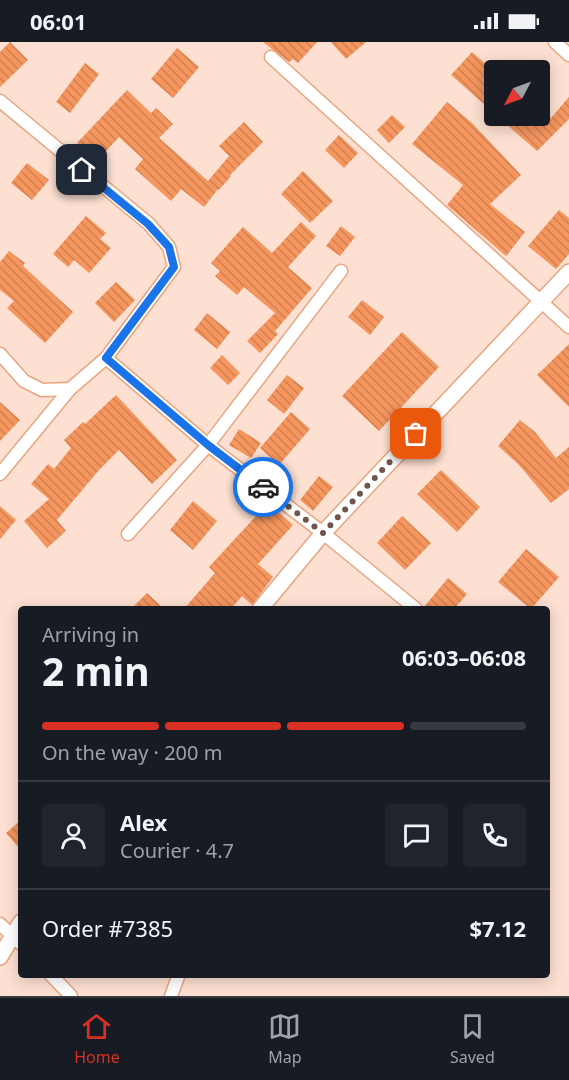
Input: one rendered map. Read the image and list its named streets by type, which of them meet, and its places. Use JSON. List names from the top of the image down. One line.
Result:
{"north":"bottom left","page":{"status":"06:01","heading":["2 min","Arriving in","06:03–06:08"],"panel":["Alex","Courier · 4.7","Order #7385","$7.12"],"bar":"On the way · 200 m","tabs":["Home","Map","Saved"]}}
